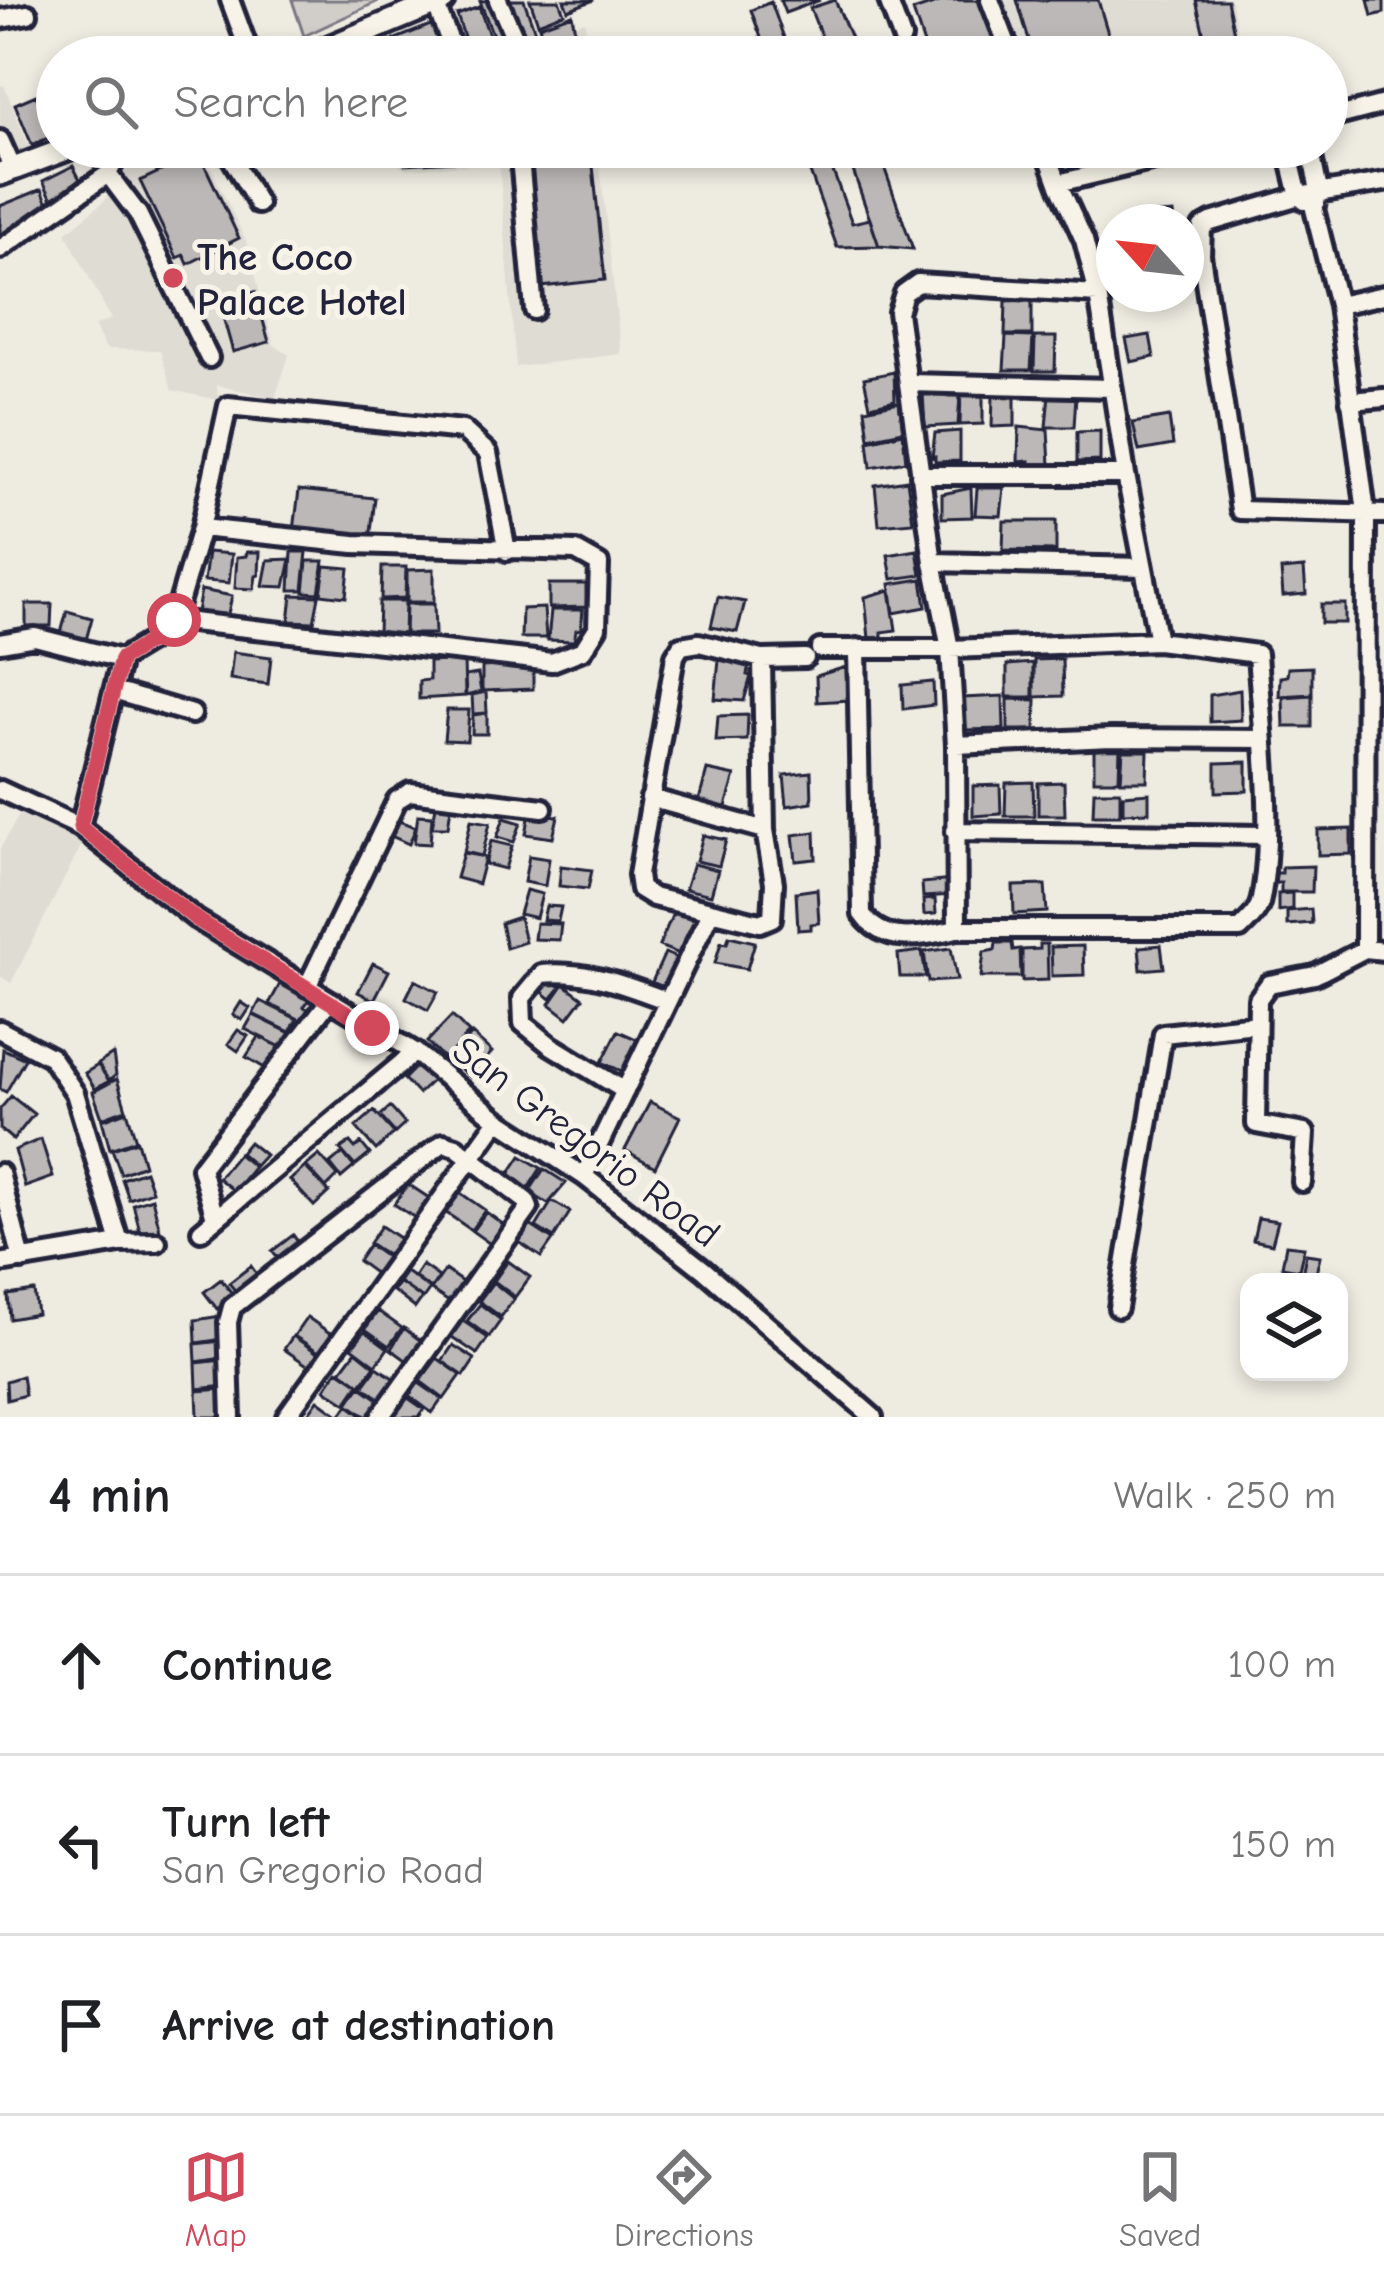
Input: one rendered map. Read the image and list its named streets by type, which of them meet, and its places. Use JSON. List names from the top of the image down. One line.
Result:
{"streets":{"street":["San Gregorio Road"]},"places":["The Coco Palace Hotel"],"north":"top left","page":{"search":"Search here","heading":["4 min","Walk · 250 m"],"list":[["Continue","100 m"],["Turn left","San Gregorio Road","150 m"],"Arrive at destination"],"nav":["Map","Directions","Saved"]}}
